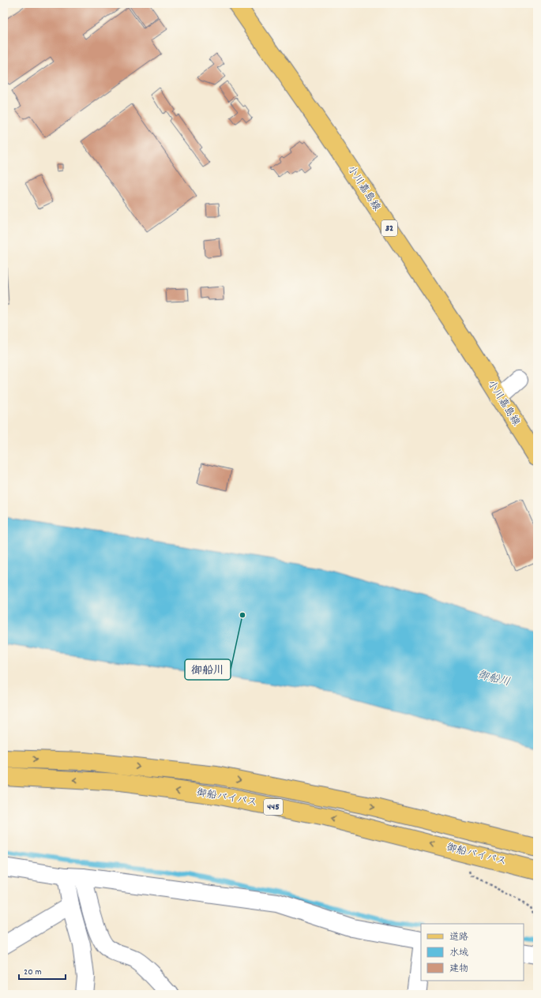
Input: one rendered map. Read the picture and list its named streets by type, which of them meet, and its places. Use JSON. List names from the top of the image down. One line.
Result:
{"streets":{"main road":["小川嘉島線","32","御船バイパス","445"]},"water":["御船川"],"places":["御船川"],"legend":["道路","水域","建物"],"scale_bar":"20 m"}
